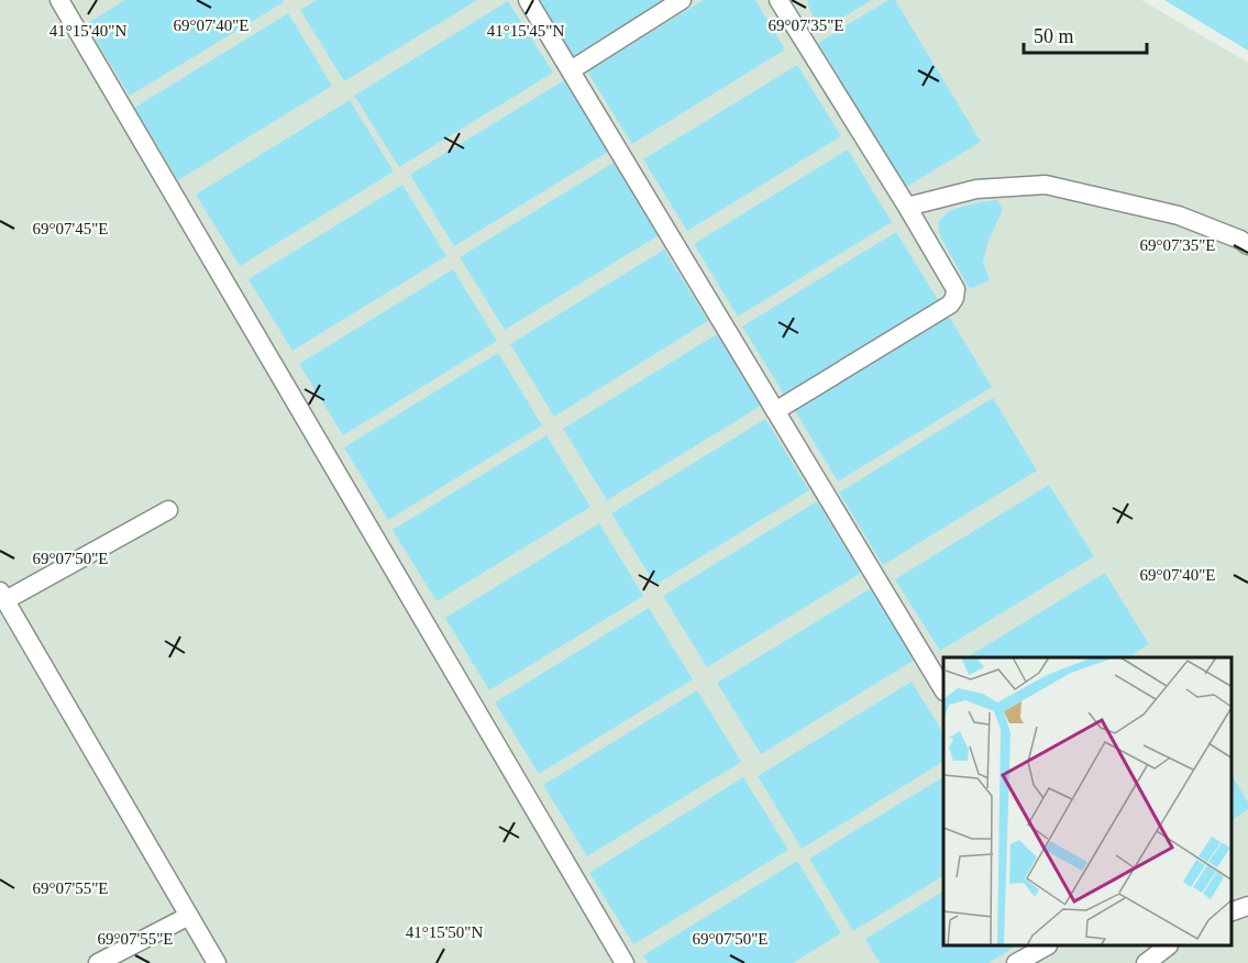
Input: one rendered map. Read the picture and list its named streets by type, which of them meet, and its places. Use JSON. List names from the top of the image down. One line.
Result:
{"scale_bar":"50 m","coordinates":["69°07'40\"E","69°07'35\"E","41°15'40\"N","41°15'45\"N","69°07'45\"E","69°07'50\"E","69°07'55\"E","41°15'50\"N"]}
